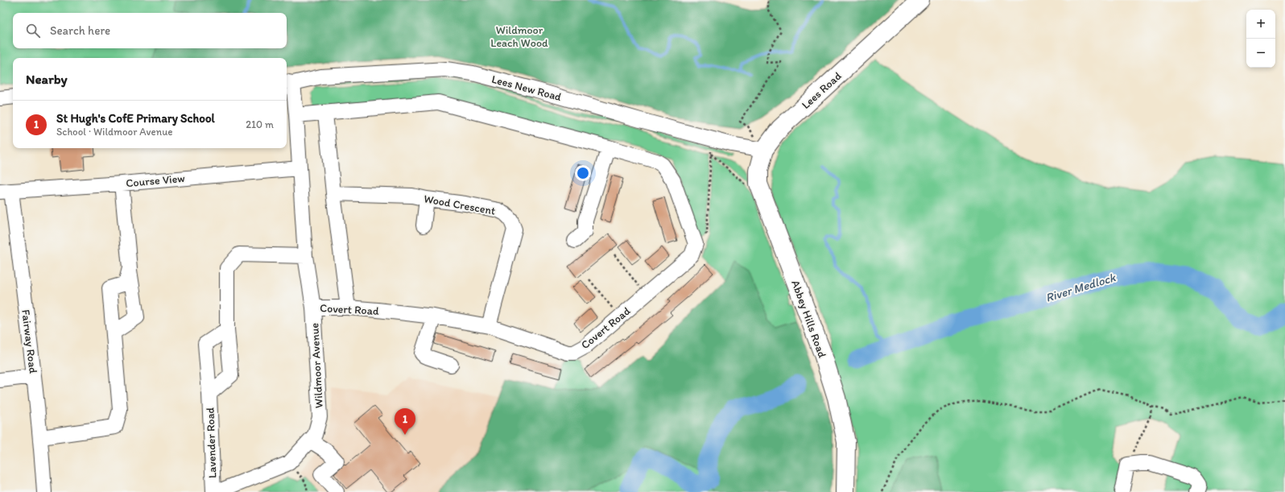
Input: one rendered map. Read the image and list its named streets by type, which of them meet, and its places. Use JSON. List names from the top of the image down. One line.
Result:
{"streets":{"main road":["Lees Road","Abbey Hills Road"],"street":["Lees New Road","Course View","Wood Crescent","Covert Road","Fairway Road","Wildmoor Avenue","Lavender Road"]},"crossings":[["Lees New Road","Lees Road"],["Lees New Road","Abbey Hills Road"],["Lees New Road","Wildmoor Avenue"],["Lees Road","Abbey Hills Road"],["Course View","Fairway Road"],["Course View","Wildmoor Avenue"],["Wood Crescent","Covert Road"],["Covert Road","Wildmoor Avenue"],["Wildmoor Avenue","Lavender Road"]],"water":["River Medlock"],"parks":["Wildmoor Leach Wood"],"page":{"map_buttons":["+","−"],"search":"Search here","heading":"Nearby","list":[{"mark":"1","name":"St Hugh's CofE Primary School","note":"School · Wildmoor Avenue","value":"210 m"}],"pins":"1"}}
